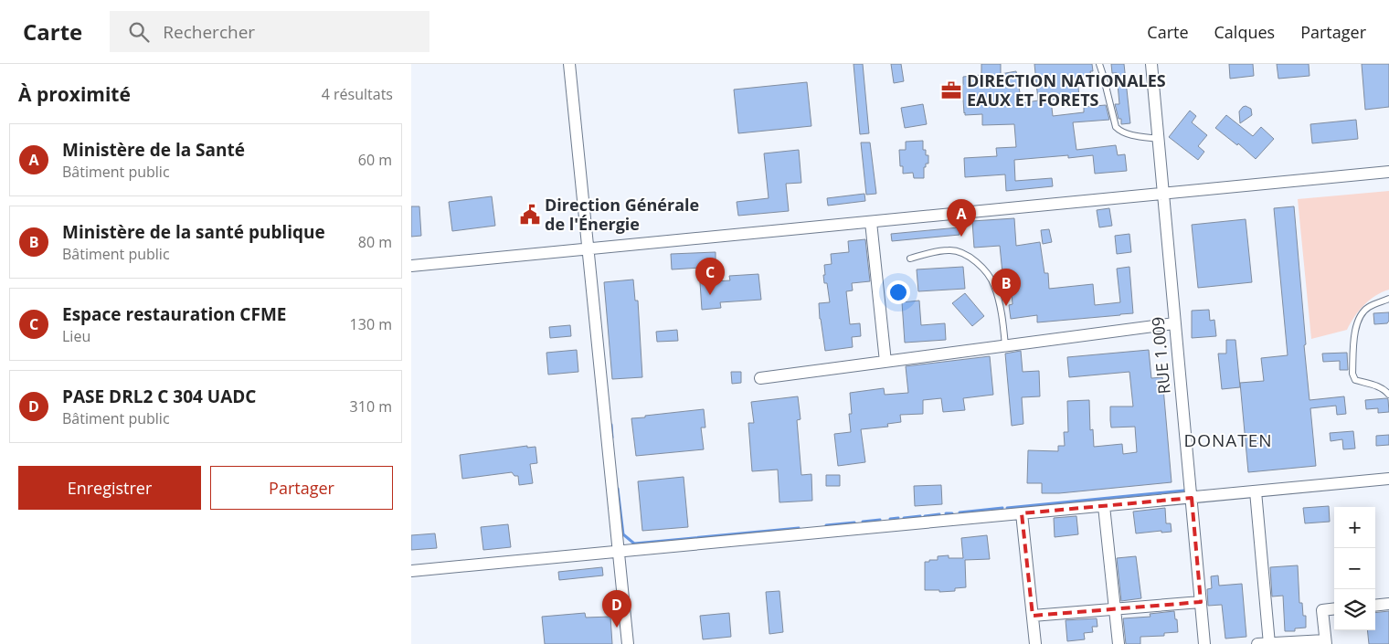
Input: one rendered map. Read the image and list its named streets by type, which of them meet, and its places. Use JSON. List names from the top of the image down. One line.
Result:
{"streets":{"street":["RUE 1.009"]},"districts":["DONATEN"],"places":{"office":["DIRECTION NATIONALES EAUX ET FORETS"],"public building":["Direction Générale de l'Énergie"]},"page":{"header":"Carte","search":"Rechercher","nav":["Carte","Calques","Partager"],"heading":["À proximité","4 résultats"],"list":[{"mark":"A","name":"Ministère de la Santé","note":"Bâtiment public","value":"60 m"},{"mark":"B","name":"Ministère de la santé publique","note":"Bâtiment public","value":"80 m"},{"mark":"C","name":"Espace restauration CFME","note":"Lieu","value":"130 m"},{"mark":"D","name":"PASE DRL2 C 304 UADC","note":"Bâtiment public","value":"310 m"}],"pins":["A","C","B","D"],"buttons":["Enregistrer","Partager"],"map_buttons":["+","−"]}}
